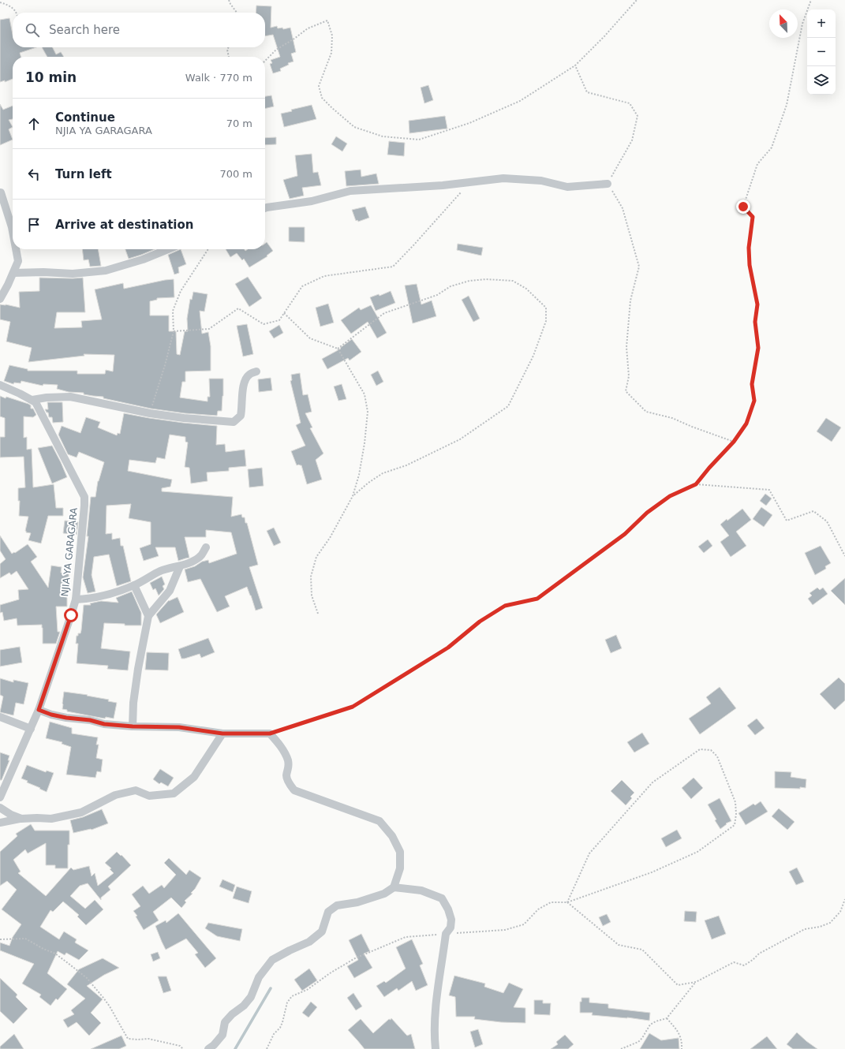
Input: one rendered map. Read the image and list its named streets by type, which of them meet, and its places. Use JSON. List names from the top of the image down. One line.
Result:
{"streets":{"street":["NJIA YA GARAGARA"]},"north":"top left","page":{"map_buttons":["+","−"],"search":"Search here","heading":["10 min","Walk · 770 m"],"list":[["Continue","NJIA YA GARAGARA","70 m"],["Turn left","700 m"],"Arrive at destination"]}}
